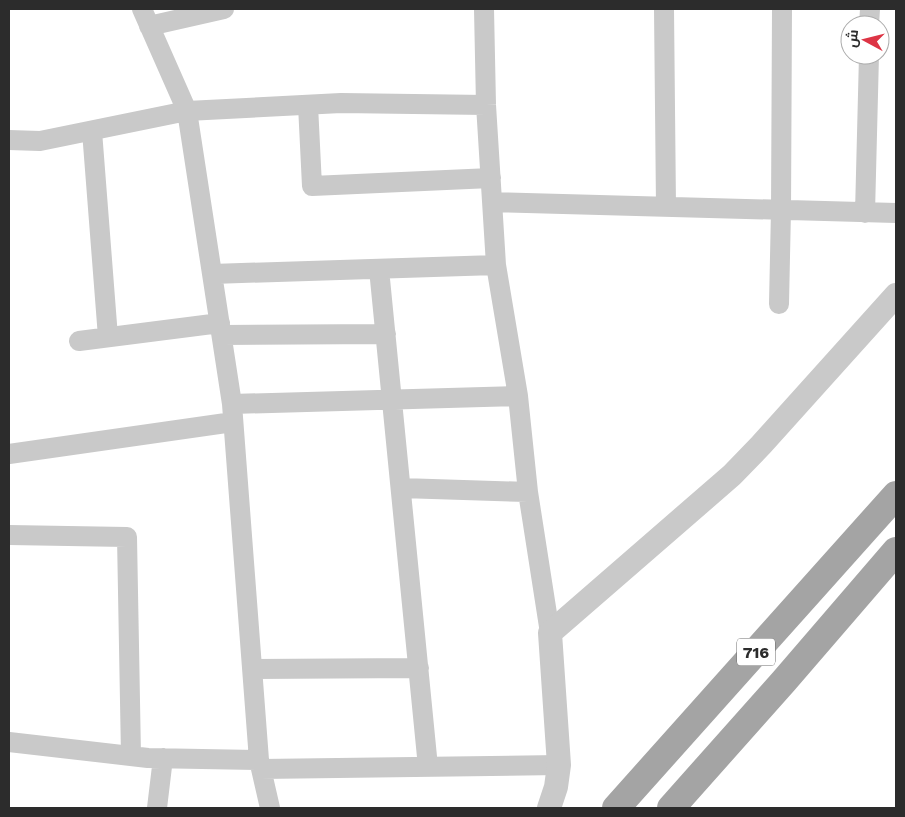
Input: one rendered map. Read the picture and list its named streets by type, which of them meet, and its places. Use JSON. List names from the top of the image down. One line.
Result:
{"streets":{"main road":["716"]},"north":"left"}
